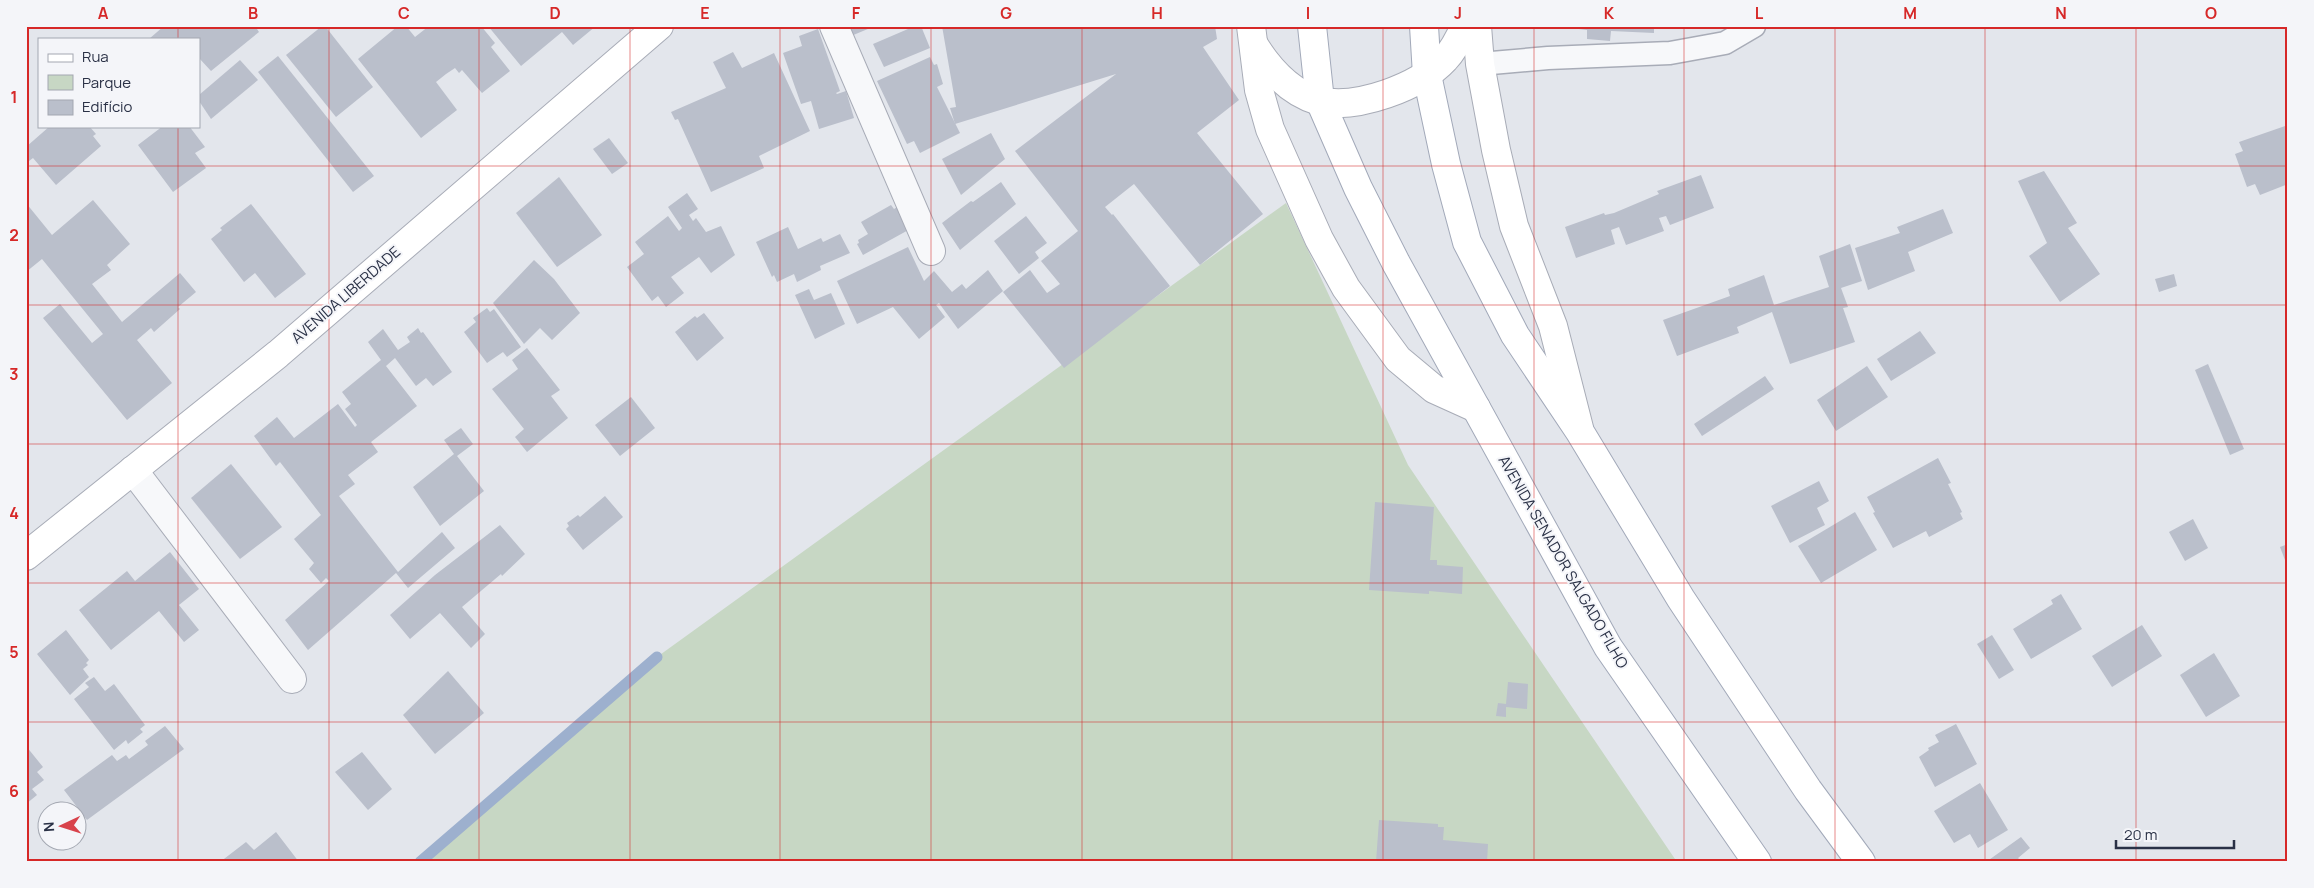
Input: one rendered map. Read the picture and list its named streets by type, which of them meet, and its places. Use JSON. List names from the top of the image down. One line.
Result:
{"streets":{"main road":["AVENIDA LIBERDADE","AVENIDA SENADOR SALGADO FILHO"]},"legend":["Rua","Parque","Edifício"],"scale_bar":"20 m","north":"left","grid":{"columns":["A","B","C","D","E","F","G","H","I","J","K","L","M","N","O"],"rows":["1","2","3","4","5","6"]}}
